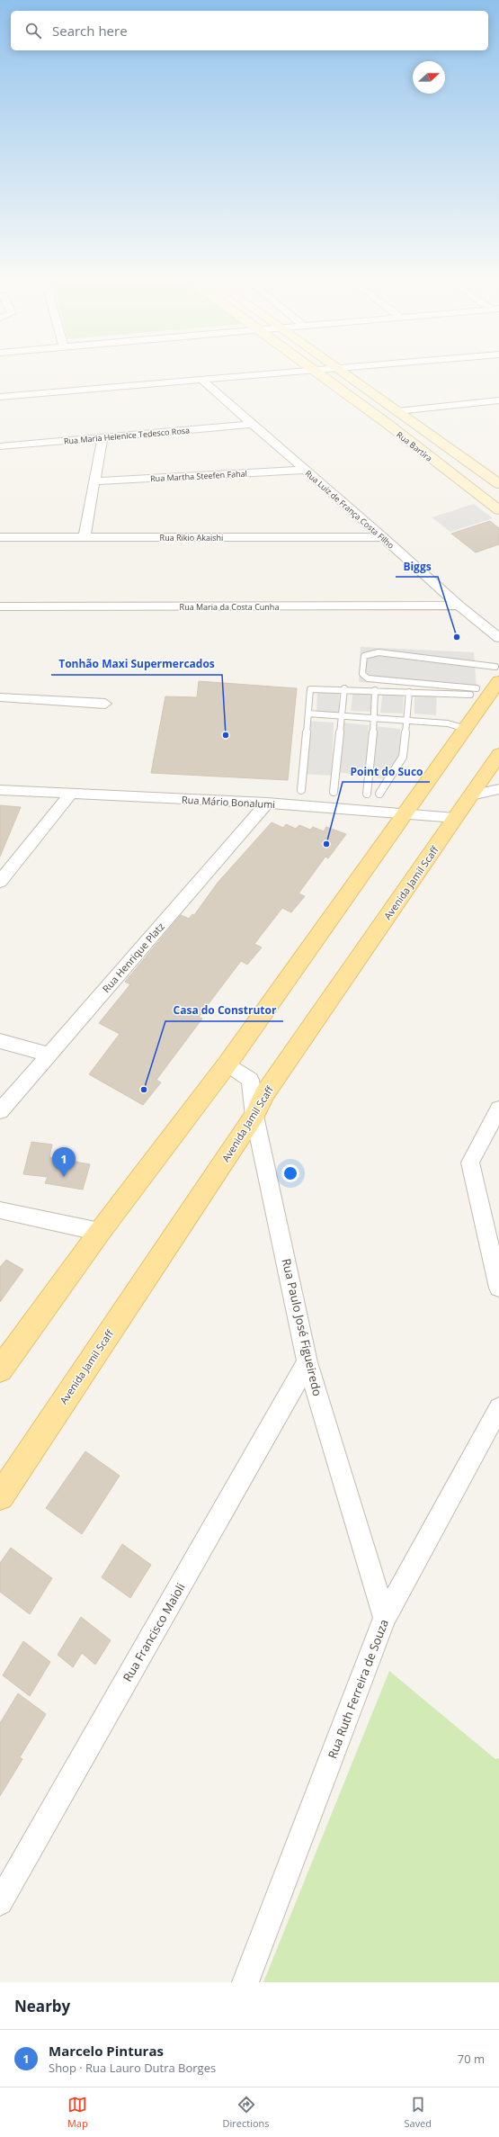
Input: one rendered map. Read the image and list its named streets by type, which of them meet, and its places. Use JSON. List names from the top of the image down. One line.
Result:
{"streets":{"main road":["Avenida Jamil Scaff"],"street":["Rua Maria Helenice Tedesco Rosa","Rua Bartira","Rua Martha Steefen Fahal","Rua Luiz de França Costa Filho","Rua Rikio Akaishi","Rua Maria da Costa Cunha","Rua Mário Bonalumi","Rua Henrique Platz","Rua Paulo José Figueiredo","Rua Francisco Maioli","Rua Ruth Ferreira de Souza"]},"crossings":[["Rua Maria Helenice Tedesco Rosa","Rua Luiz de França Costa Filho"],["Rua Martha Steefen Fahal","Rua Luiz de França Costa Filho"],["Rua Luiz de França Costa Filho","Rua Rikio Akaishi"],["Rua Luiz de França Costa Filho","Rua Maria da Costa Cunha"],["Rua Mário Bonalumi","Avenida Jamil Scaff"],["Rua Mário Bonalumi","Rua Henrique Platz"],["Avenida Jamil Scaff","Rua Paulo José Figueiredo"],["Rua Paulo José Figueiredo","Rua Francisco Maioli"],["Rua Paulo José Figueiredo","Rua Ruth Ferreira de Souza"]],"places":["Biggs","Tonhão Maxi Supermercados","Point do Suco","Casa do Construtor"],"north":"right","page":{"search":"Search here","pins":"1","heading":"Nearby","list":[{"mark":"1","name":"Marcelo Pinturas","note":"Shop · Rua Lauro Dutra Borges","value":"70 m"}],"nav":["Map","Directions","Saved"]}}
